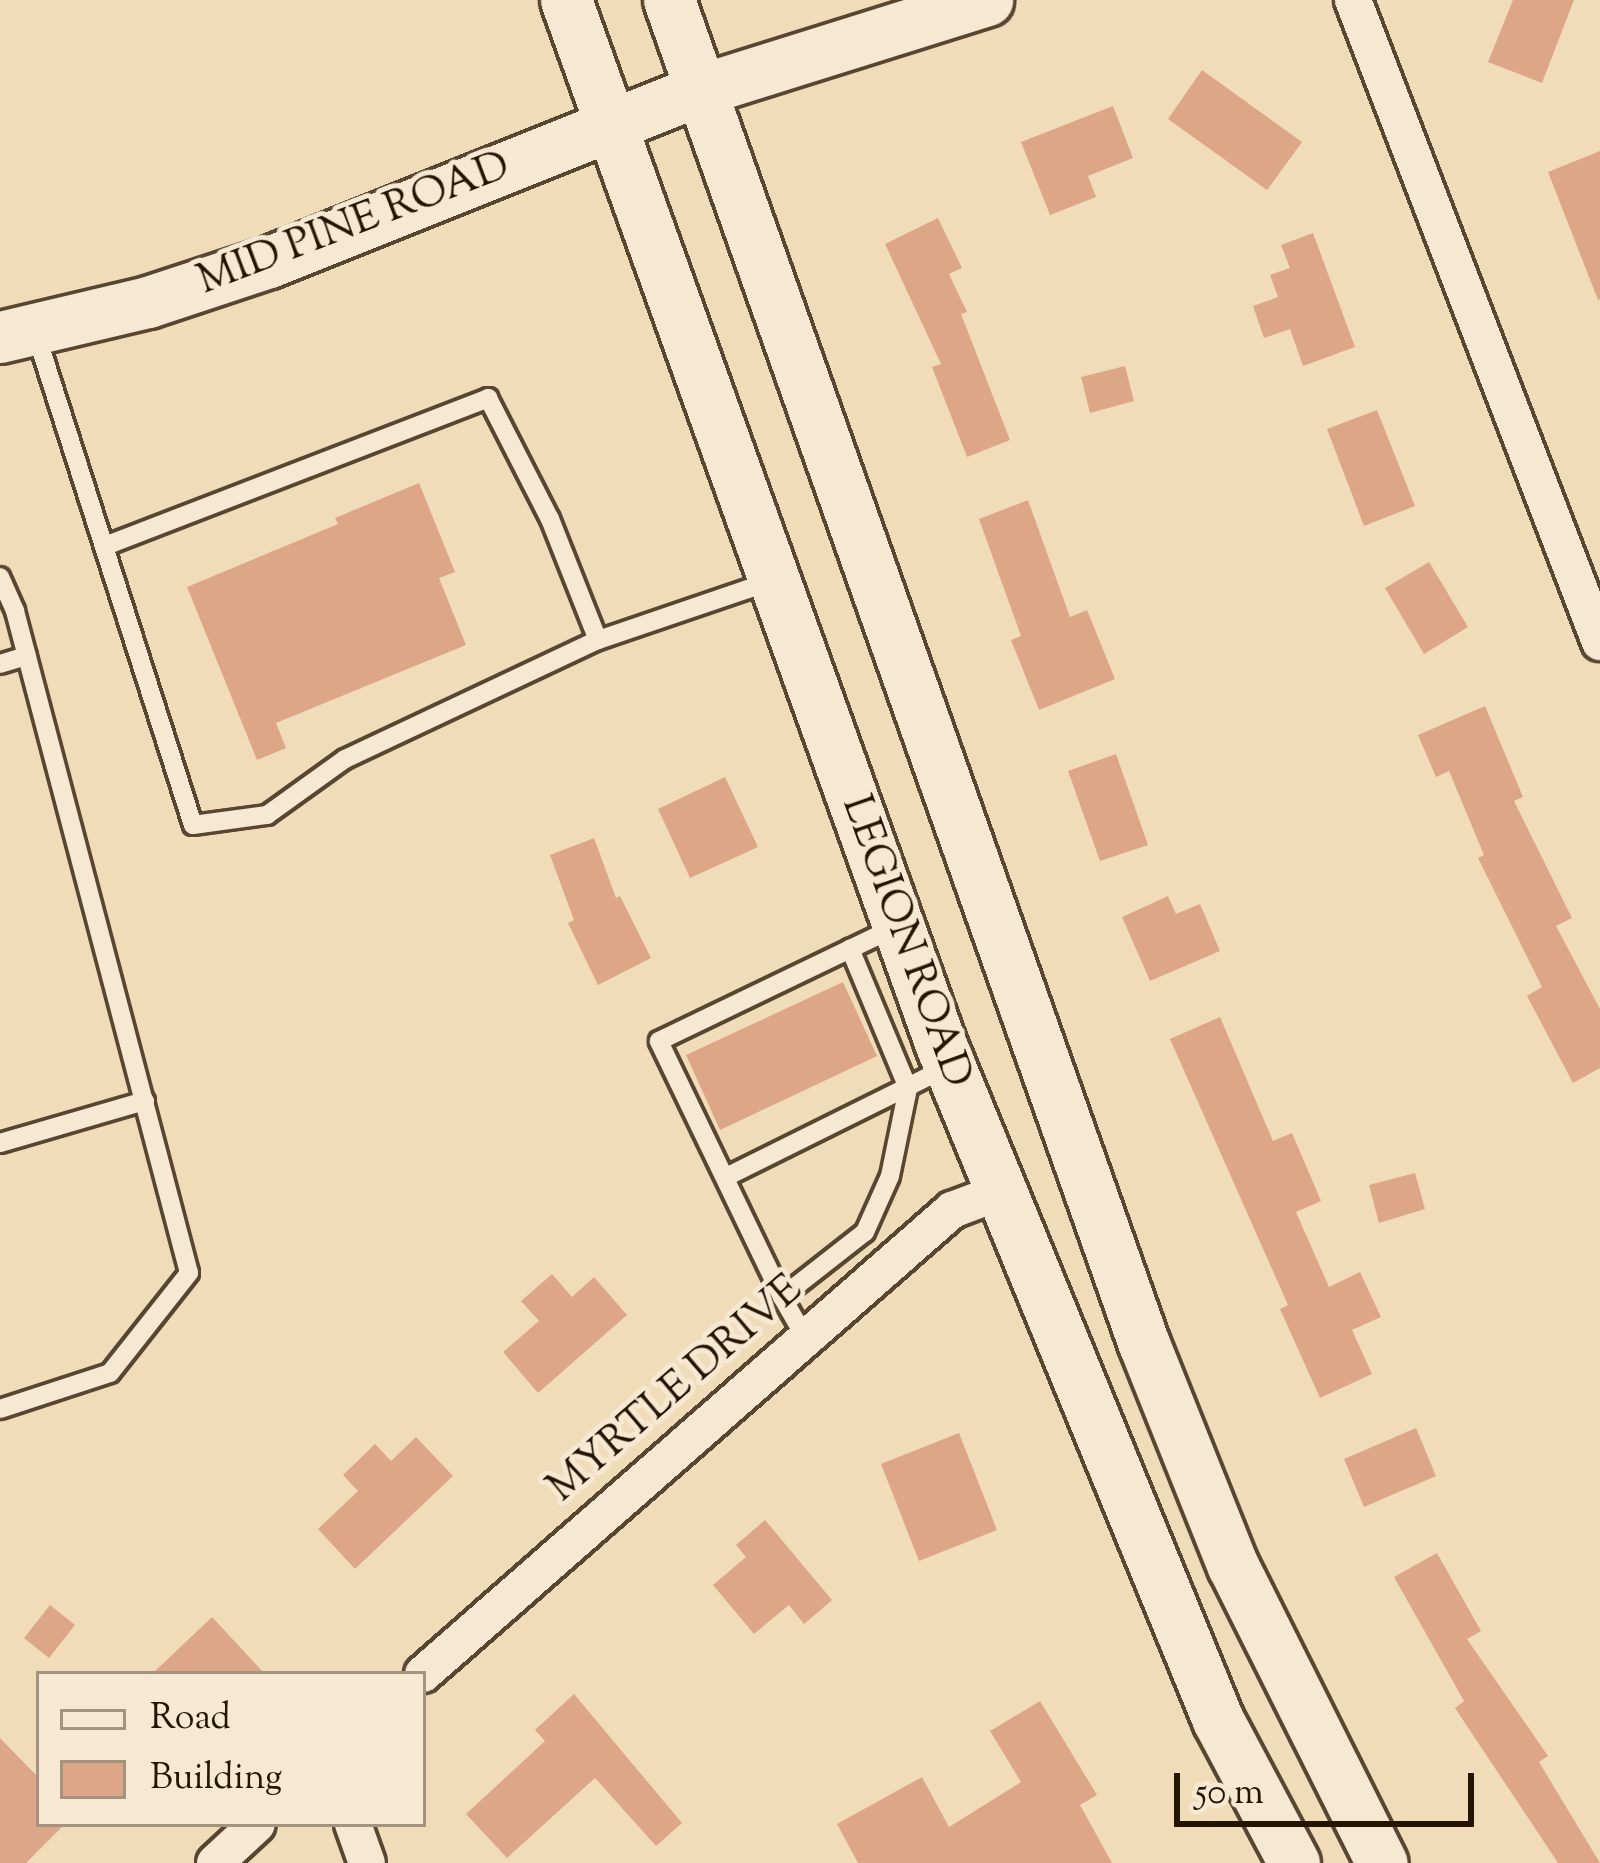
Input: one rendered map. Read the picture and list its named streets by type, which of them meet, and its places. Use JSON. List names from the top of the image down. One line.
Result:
{"streets":{"main road":["MID PINE ROAD","LEGION ROAD"],"street":["MYRTLE DRIVE"]},"crossings":[["MID PINE ROAD","LEGION ROAD"],["LEGION ROAD","MYRTLE DRIVE"]],"legend":["Road","Building"],"scale_bar":"50 m"}
